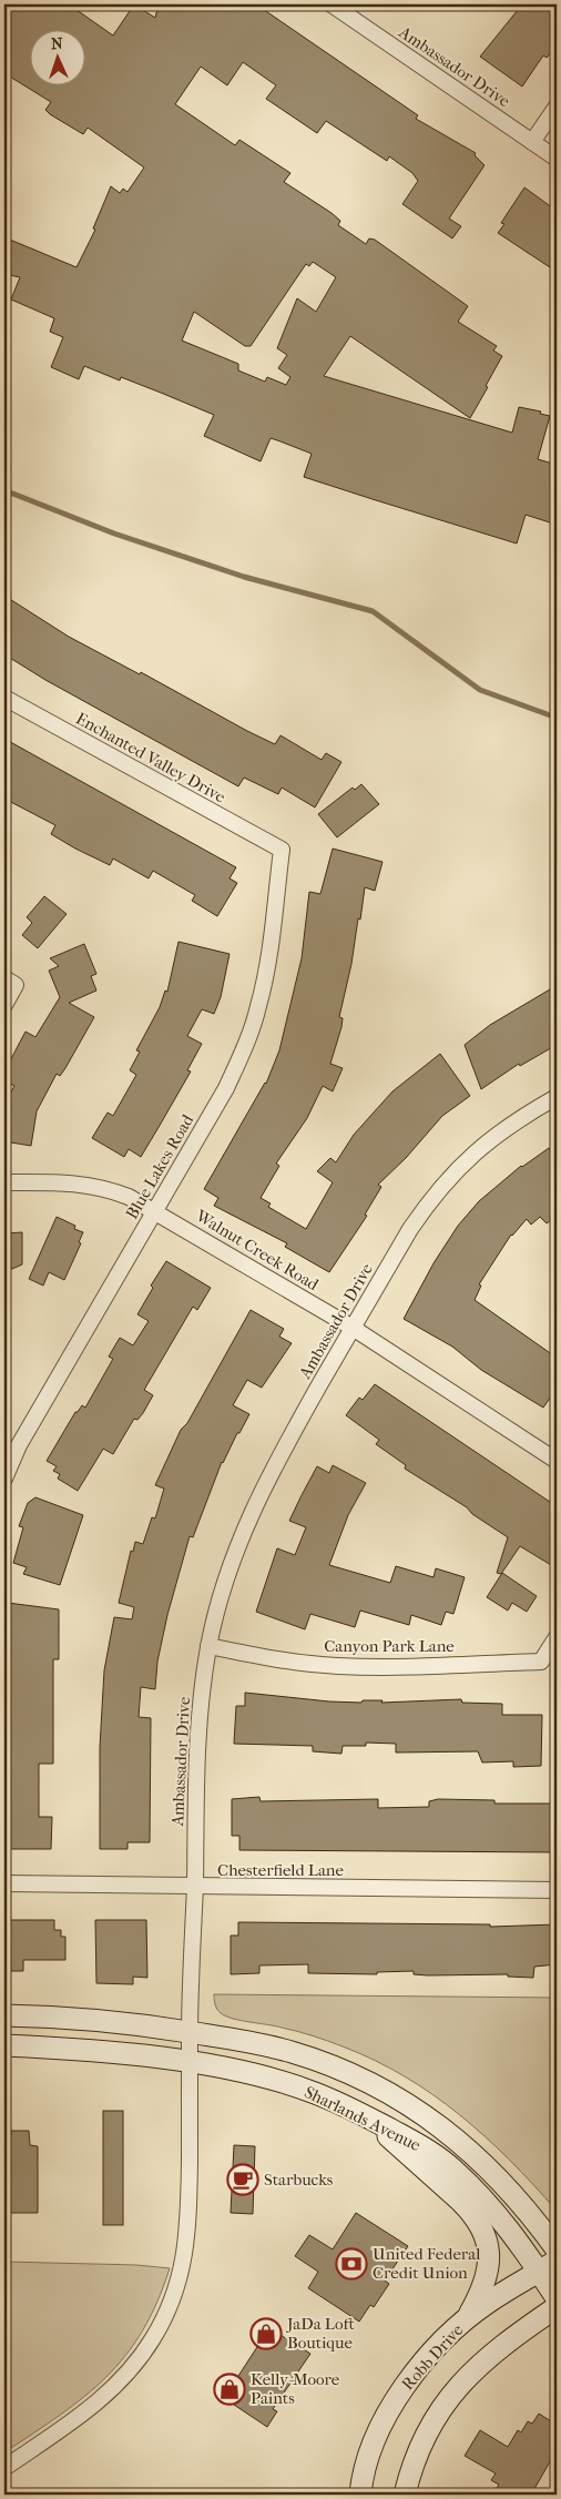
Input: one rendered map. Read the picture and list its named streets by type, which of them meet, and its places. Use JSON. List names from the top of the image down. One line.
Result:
{"streets":{"main road":["Sharlands Avenue","Robb Drive"],"street":["Ambassador Drive","Enchanted Valley Drive","Blue Lakes Road","Walnut Creek Road","Canyon Park Lane","Chesterfield Lane"]},"crossings":[["Ambassador Drive","Walnut Creek Road"],["Ambassador Drive","Canyon Park Lane"],["Ambassador Drive","Chesterfield Lane"],["Ambassador Drive","Sharlands Avenue"],["Enchanted Valley Drive","Blue Lakes Road"],["Blue Lakes Road","Walnut Creek Road"],["Sharlands Avenue","Robb Drive"]],"places":{"cafe":["Starbucks"],"bank":["United Federal Credit Union"],"shop":["JaDa Loft Boutique","Kelly-Moore Paints"]},"north":"top"}
